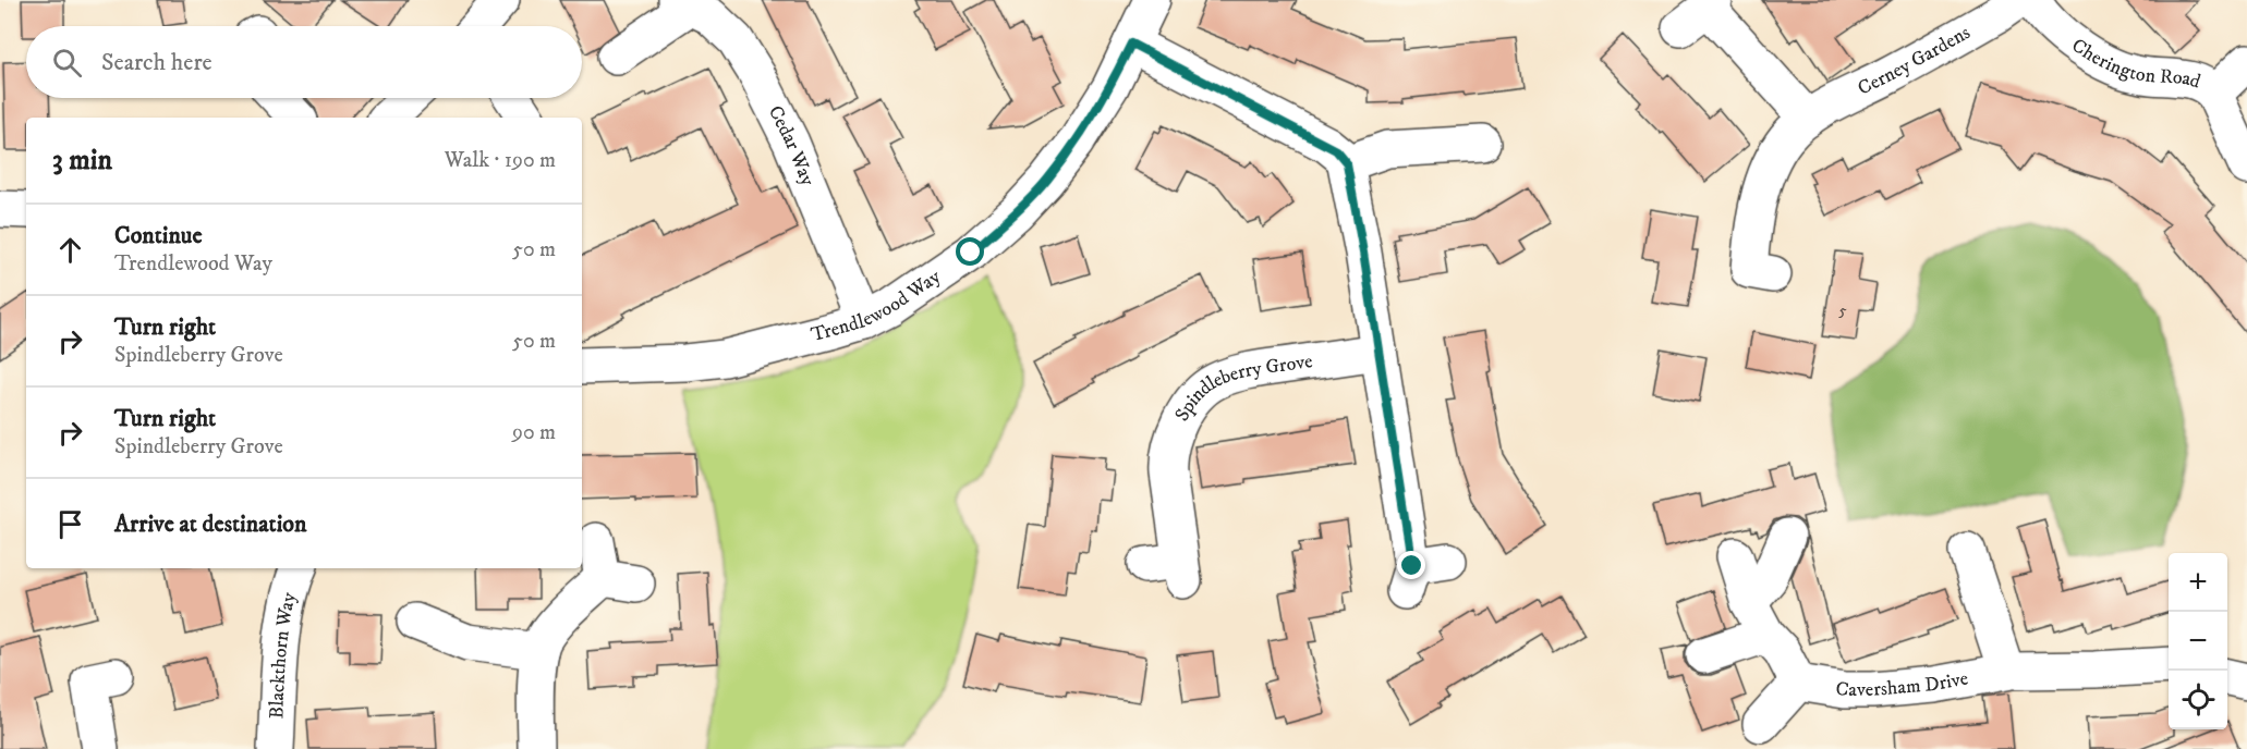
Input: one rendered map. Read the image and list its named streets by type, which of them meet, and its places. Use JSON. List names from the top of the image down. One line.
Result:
{"streets":{"street":["Cerney Gardens","Cherington Road","Cedar Way","Trendlewood Way","Spindleberry Grove","Blackthorn Way","Caversham Drive"]},"crossings":[["Cedar Way","Trendlewood Way"]],"house_numbers":["5"],"page":{"search":"Search here","heading":["3 min","Walk · 190 m"],"list":[["Continue","Trendlewood Way","50 m"],["Turn right","Spindleberry Grove","50 m"],["Turn right","Spindleberry Grove","90 m"],"Arrive at destination"],"map_buttons":["+","−"]}}
